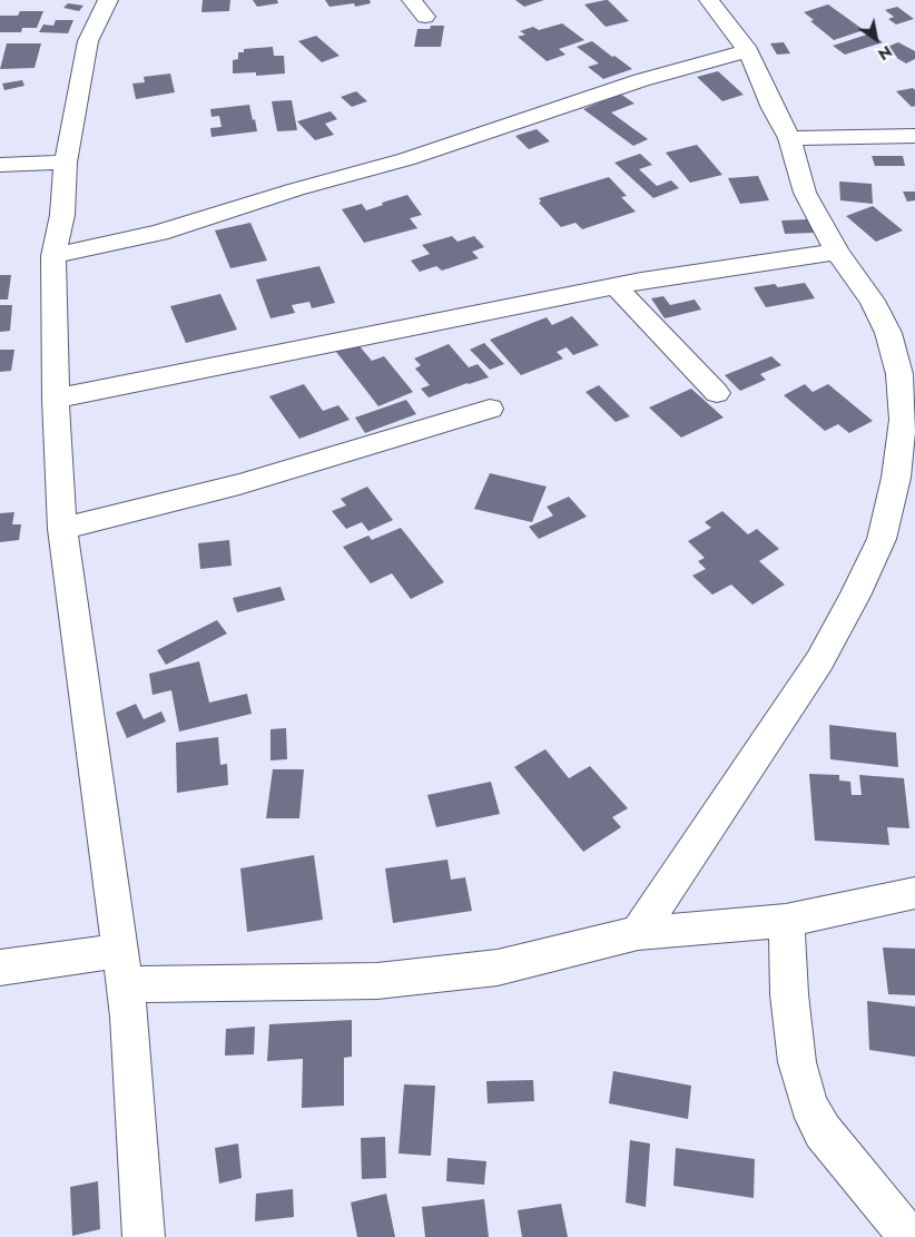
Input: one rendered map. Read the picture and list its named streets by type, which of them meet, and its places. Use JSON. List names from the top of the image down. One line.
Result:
{"north":"bottom right"}
